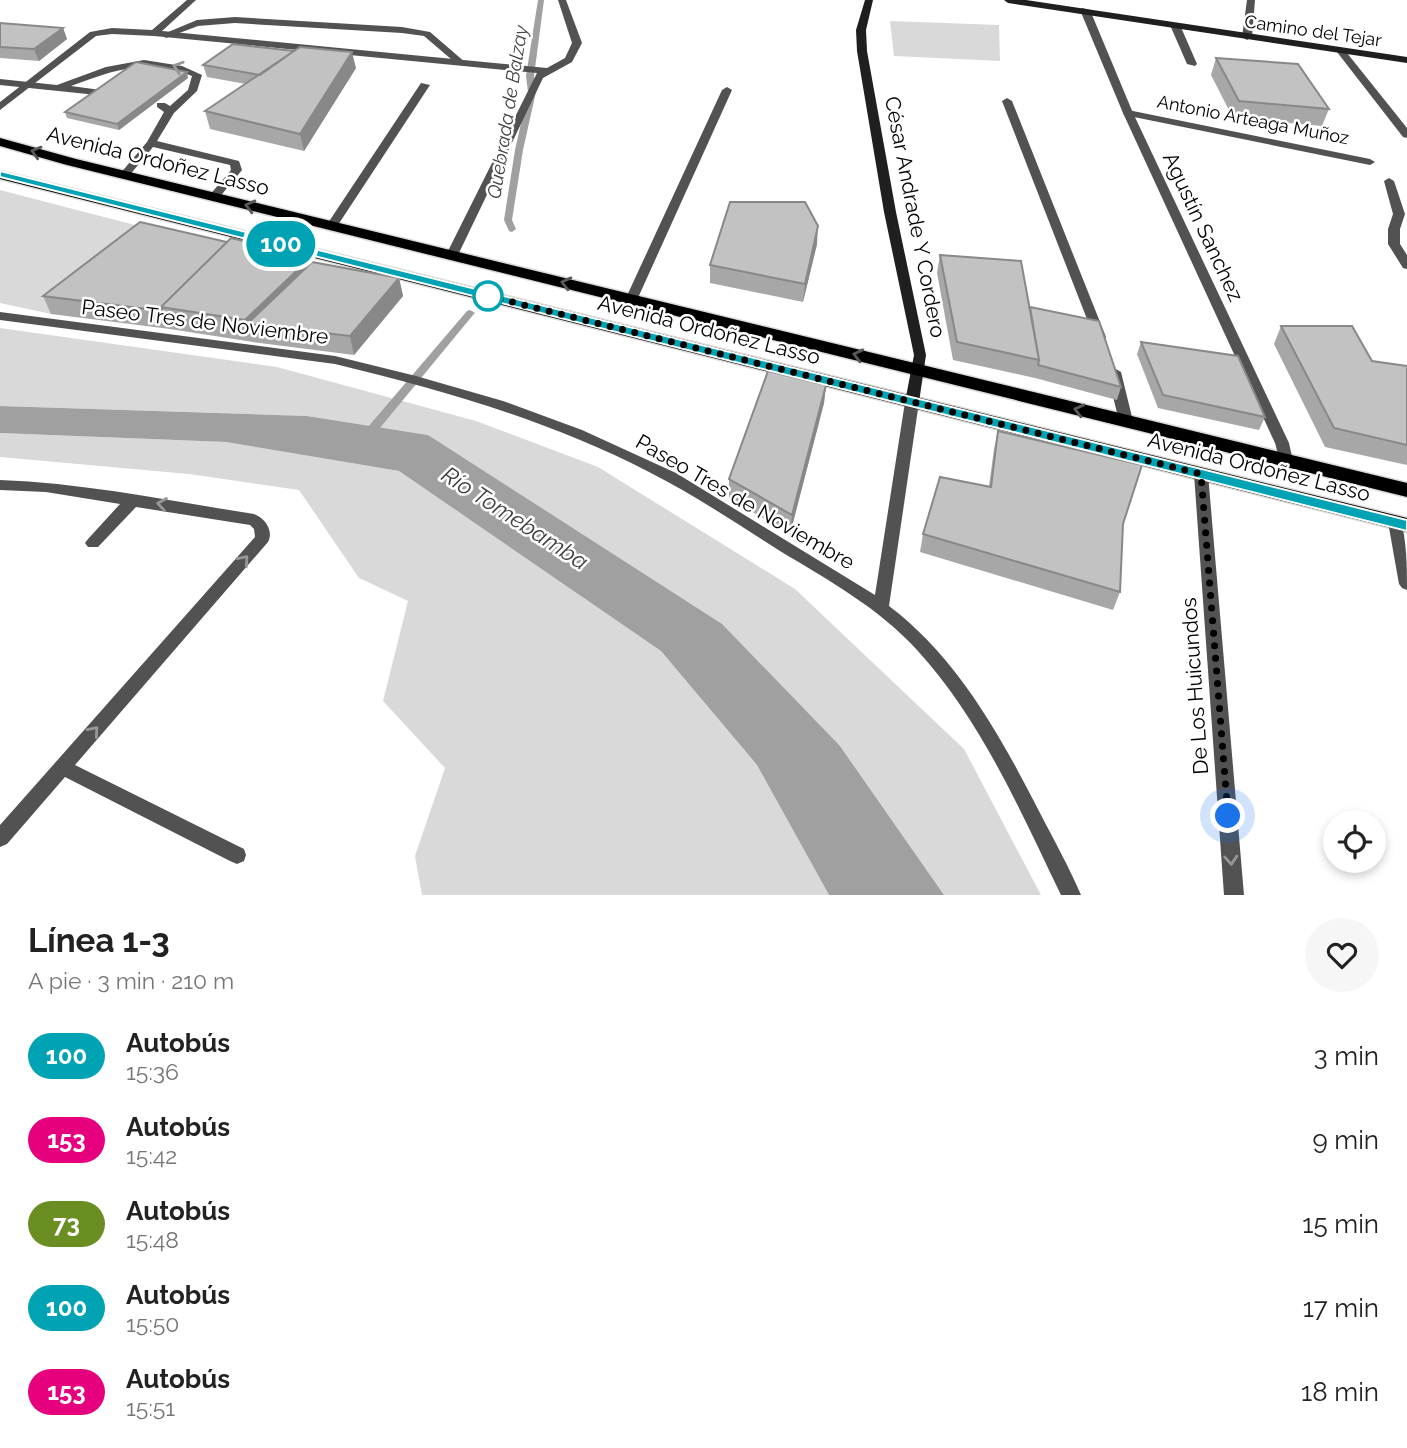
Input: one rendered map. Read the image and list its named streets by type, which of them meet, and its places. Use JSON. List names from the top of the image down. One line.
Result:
{"streets":{"main road":["Avenida Ordoñez Lasso"],"street":["Camino del Tejar","Antonio Arteaga Muñoz","César Andrade Y Cordero","Agustín Sanchez","Paseo Tres de Noviembre","De Los Huicundos"]},"crossings":[["Camino del Tejar","Agustín Sanchez"],["Antonio Arteaga Muñoz","Agustín Sanchez"],["Avenida Ordoñez Lasso","César Andrade Y Cordero"],["Avenida Ordoñez Lasso","Agustín Sanchez"],["Avenida Ordoñez Lasso","De Los Huicundos"],["César Andrade Y Cordero","Paseo Tres de Noviembre"]],"one_way":["De Los Huicundos"],"water":["Quebrada de Balzay","Río Tomebamba"],"lines":["bus line 100"],"page":{"on_map":"100","heading":["Línea 1-3","A pie · 3 min · 210 m"],"list":[{"mark":"100","name":"Autobús","note":"15:36","value":"3 min"},{"mark":"153","name":"Autobús","note":"15:42","value":"9 min"},{"mark":"73","name":"Autobús","note":"15:48","value":"15 min"},{"mark":"100","name":"Autobús","note":"15:50","value":"17 min"},{"mark":"153","name":"Autobús","note":"15:51","value":"18 min"}]}}
